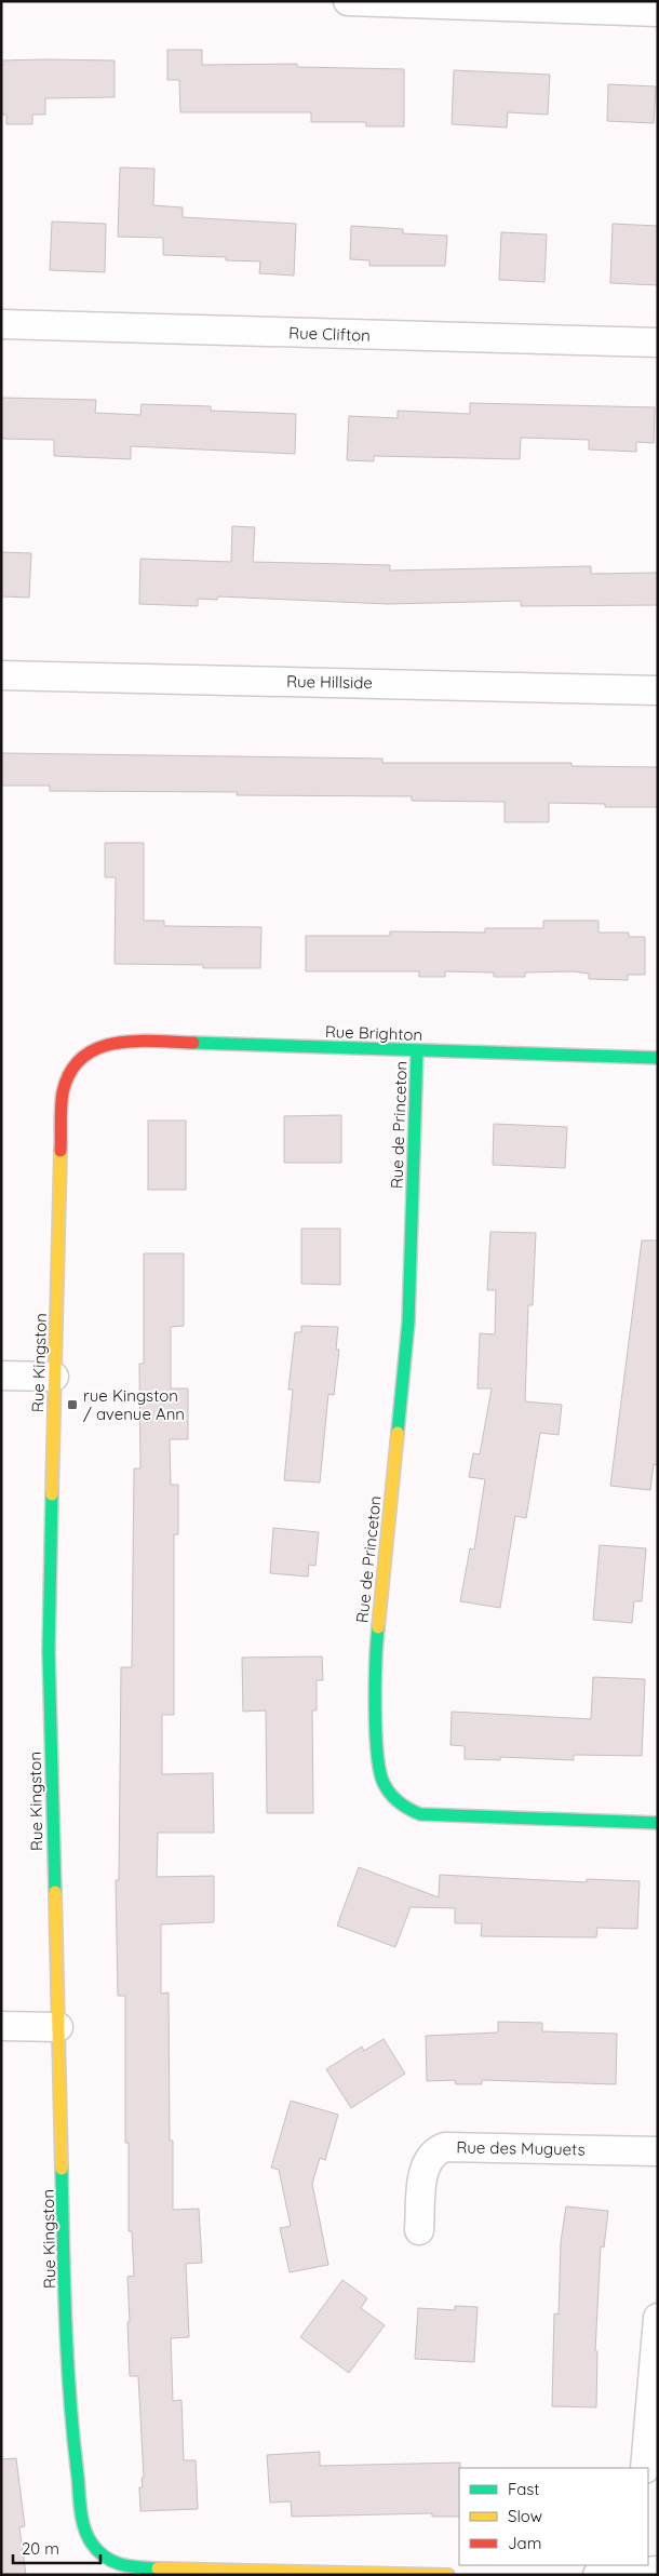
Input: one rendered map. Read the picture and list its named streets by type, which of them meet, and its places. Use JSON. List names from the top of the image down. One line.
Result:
{"streets":{"street":["Rue Clifton","Rue Hillside","Rue Brighton","Rue de Princeton","Rue Kingston","Rue des Muguets"]},"crossings":[["Rue Brighton","Rue de Princeton"],["Rue Brighton","Rue Kingston"]],"places":{"transit":["rue Kingston / avenue Ann"]},"legend":["Fast","Slow","Jam"],"scale_bar":"20 m"}
